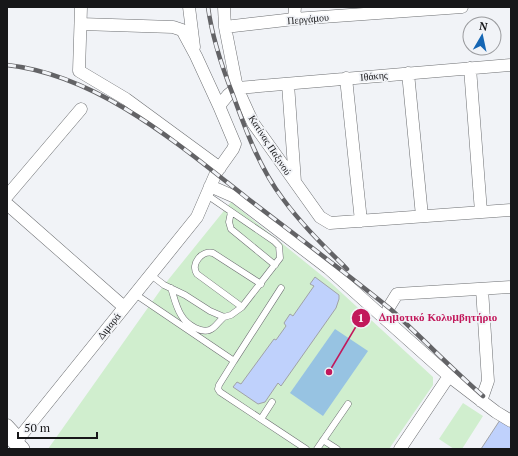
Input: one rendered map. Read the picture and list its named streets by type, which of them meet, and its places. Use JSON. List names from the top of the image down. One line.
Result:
{"streets":{"street":["Περγάμου","Ιθάκης","Κατίνας Παξινού","Διμαρά"]},"crossings":[["Περγάμου","Κατίνας Παξινού"],["Ιθάκης","Κατίνας Παξινού"]],"places":["Δημοτικό Κολυμβητήριο"],"scale_bar":"50 m","north":"top"}
